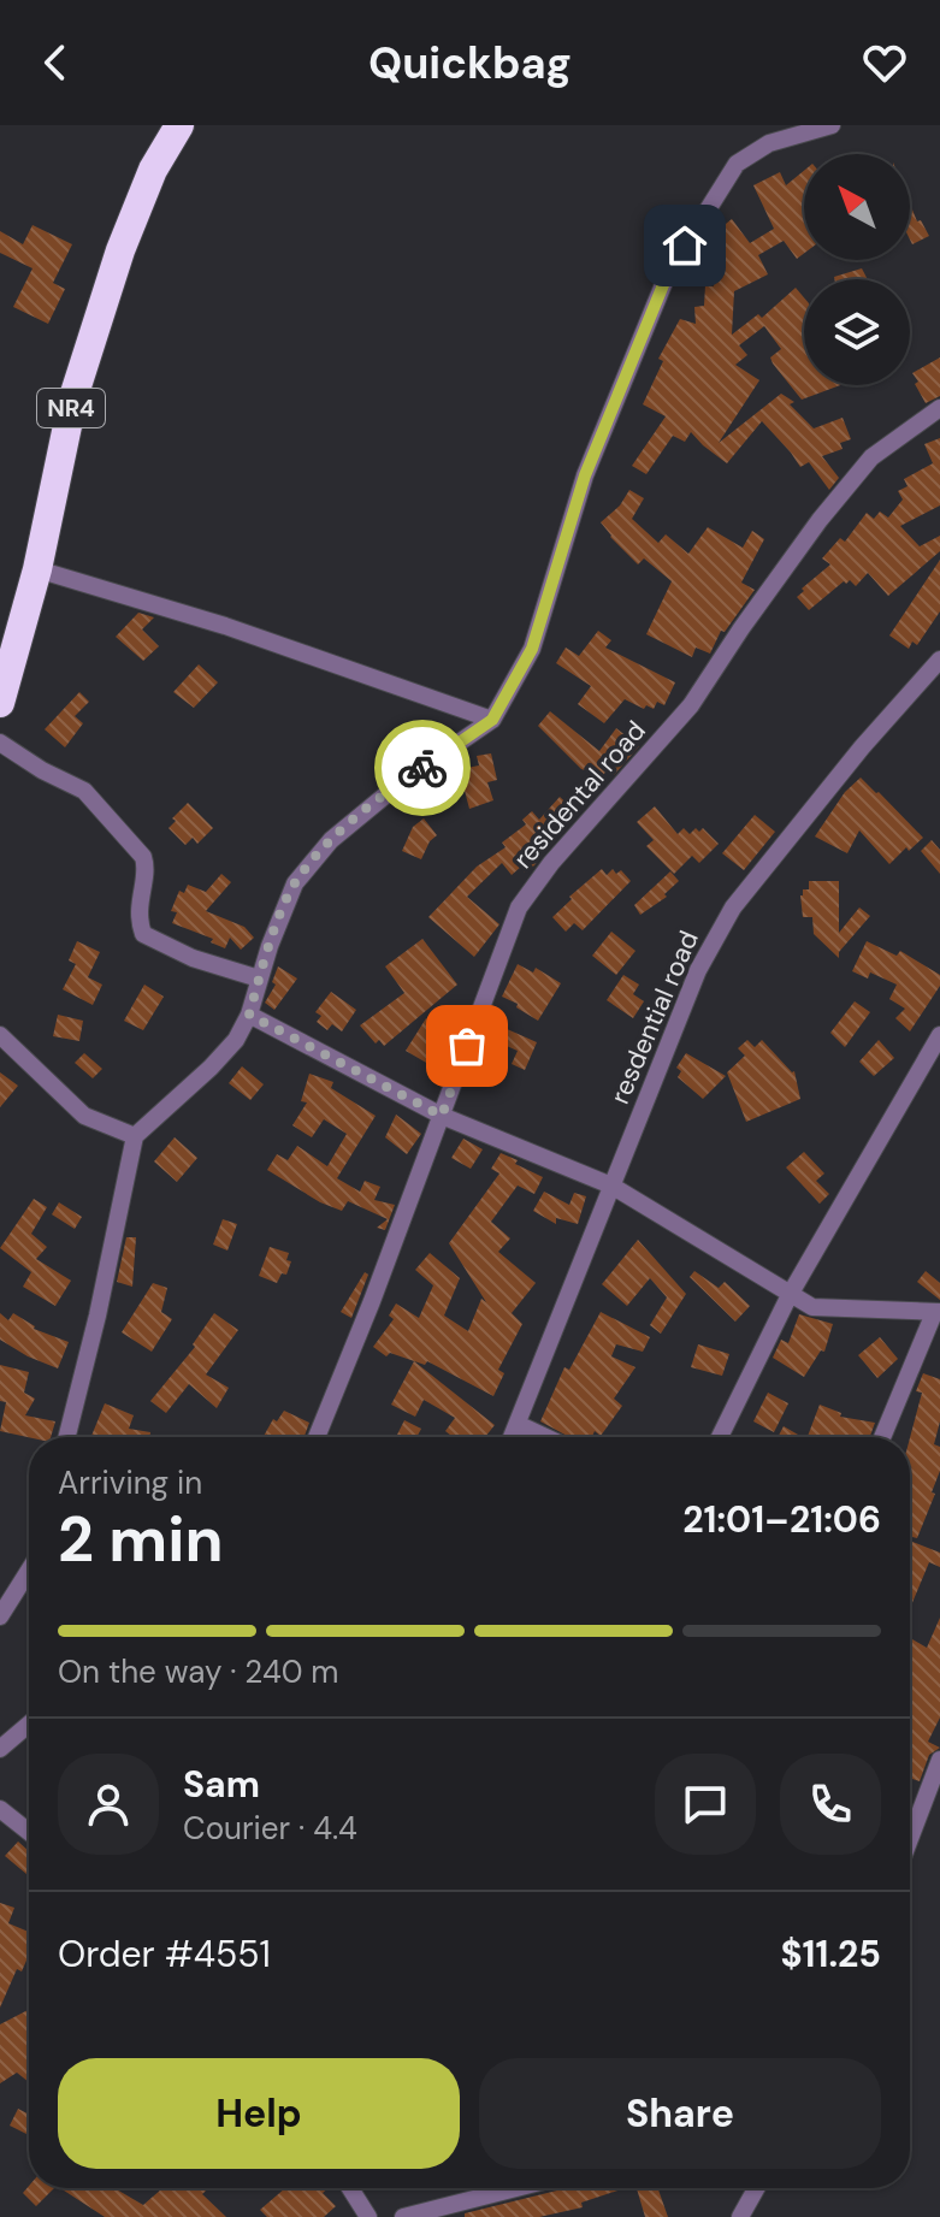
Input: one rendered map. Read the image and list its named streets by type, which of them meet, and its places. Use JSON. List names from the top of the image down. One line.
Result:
{"streets":{"highway":["NR4"],"street":["residental road","resdential road"]},"north":"top left","page":{"header":"Quickbag","heading":["2 min","Arriving in","21:01–21:06"],"panel":["Sam","Courier · 4.4","Order #4551","$11.25"],"bar":"On the way · 240 m","buttons":["Help","Share"]}}
